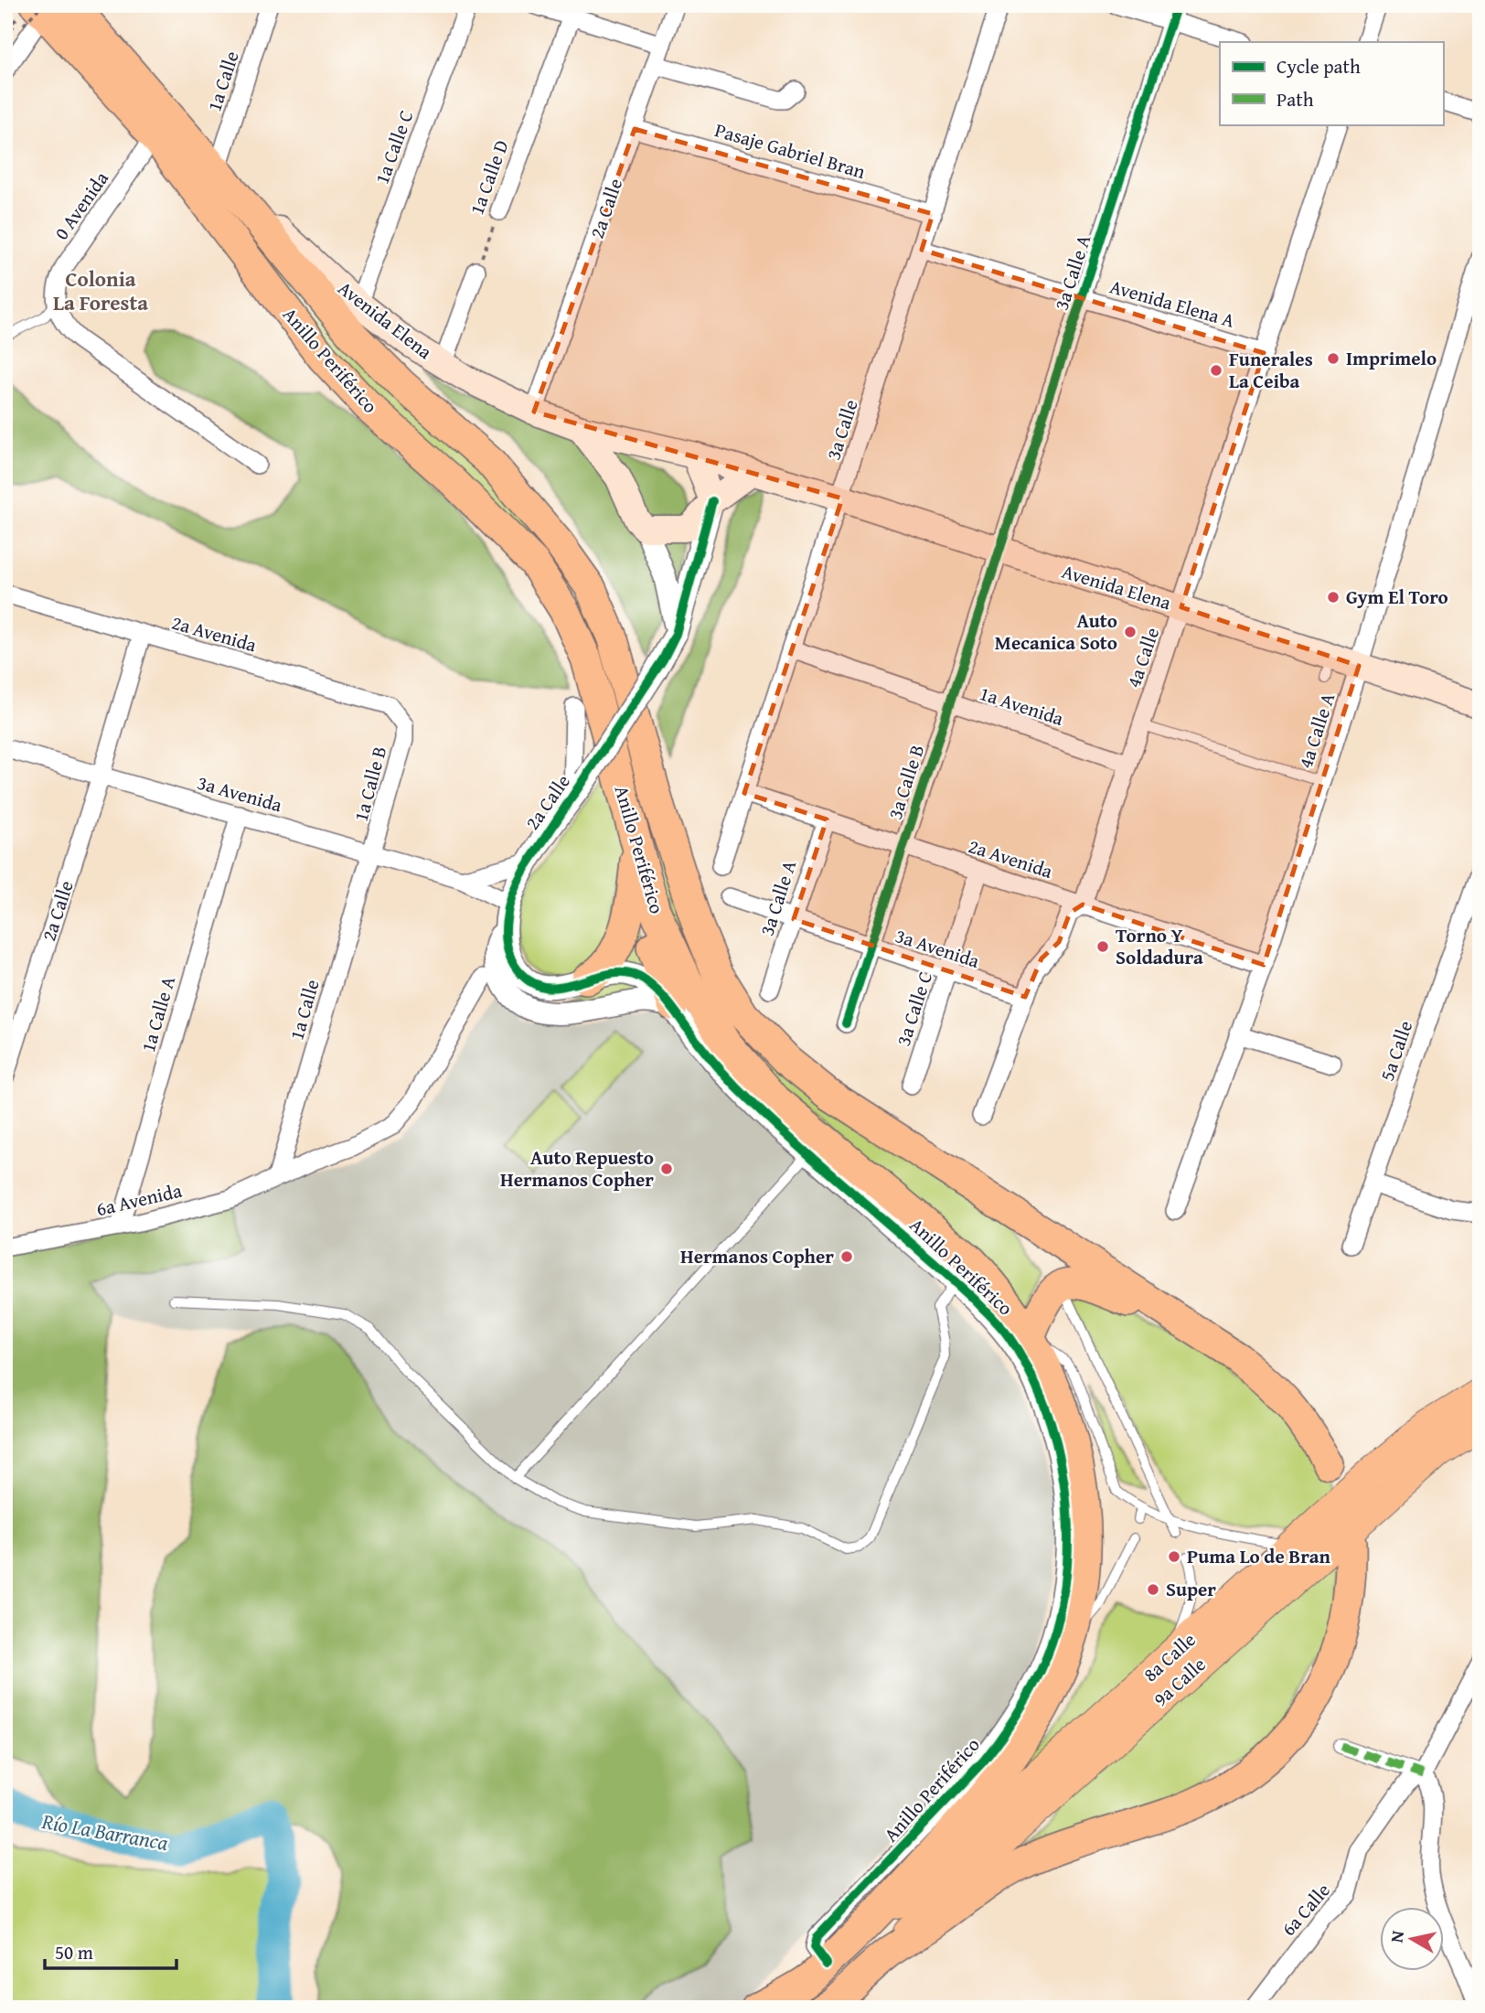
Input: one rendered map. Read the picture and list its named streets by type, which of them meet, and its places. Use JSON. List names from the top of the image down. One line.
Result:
{"streets":{"highway":["Anillo Periférico"],"main road":["Avenida Elena","8a Calle","9a Calle"],"street":["1a Calle","1a Calle C","Pasaje Gabriel Bran","1a Calle D","0 Avenida","2a Calle","3a Calle A","Avenida Elena A","3a Calle","2a Avenida","4a Calle","1a Avenida","4a Calle A","3a Calle B","1a Calle B","3a Avenida","3a Calle C","1a Calle A","5a Calle","6a Avenida","6a Calle"]},"crossings":[["1a Calle","Avenida Elena"],["1a Calle","Anillo Periférico"],["1a Calle","1a Calle B"],["1a Calle","3a Avenida"],["1a Calle","6a Avenida"],["1a Calle C","Avenida Elena"],["Pasaje Gabriel Bran","2a Calle"],["Pasaje Gabriel Bran","3a Calle"],["0 Avenida","Anillo Periférico"],["2a Calle","Avenida Elena"],["2a Calle","Anillo Periférico"],["2a Calle","2a Avenida"],["2a Calle","3a Avenida"],["3a Calle A","Avenida Elena A"],["3a Calle A","Avenida Elena"],["3a Calle A","2a Avenida"],["3a Calle A","3a Calle B"],["3a Calle A","3a Avenida"],["Avenida Elena A","3a Calle"],["Avenida Elena A","4a Calle"],["Avenida Elena","Anillo Periférico"],["Avenida Elena","3a Calle"],["Avenida Elena","4a Calle"],["Avenida Elena","4a Calle A"],["Avenida Elena","3a Calle B"],["Anillo Periférico","8a Calle"],["3a Calle","2a Avenida"],["3a Calle","1a Avenida"],["2a Avenida","4a Calle"],["2a Avenida","4a Calle A"],["2a Avenida","3a Calle B"],["2a Avenida","1a Calle B"],["2a Avenida","3a Calle C"],["4a Calle","1a Avenida"],["4a Calle","3a Avenida"],["1a Avenida","3a Calle B"],["3a Calle B","3a Avenida"],["1a Calle B","3a Avenida"],["3a Avenida","3a Calle C"],["3a Avenida","1a Calle A"],["1a Calle A","6a Avenida"]],"districts":["Colonia La Foresta"],"water":["Río La Barranca"],"places":["Imprimelo","Funerales La Ceiba","Gym El Toro","Auto Mecanica Soto","Torno Y Soldadura","Auto Repuesto Hermanos Copher","Hermanos Copher","Puma Lo de Bran","Super"],"legend":["Cycle path","Path"],"scale_bar":"50 m","north":"left"}
